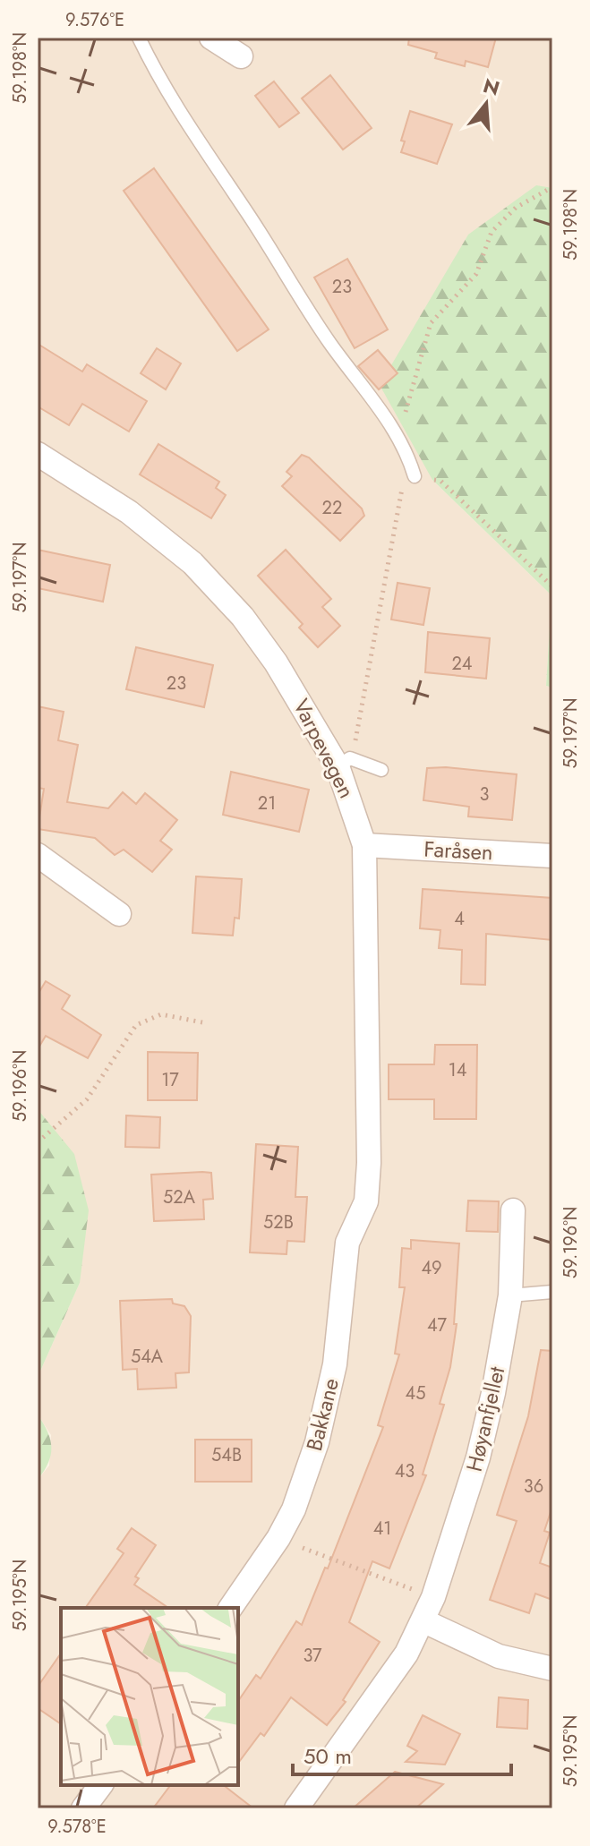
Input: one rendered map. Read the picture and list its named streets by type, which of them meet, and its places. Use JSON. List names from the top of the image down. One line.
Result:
{"streets":{"street":["Varpevegen","Faråsen","Bakkane","Høyanfjellet"]},"crossings":[["Varpevegen","Faråsen"],["Varpevegen","Bakkane"]],"house_numbers":["23","22","24","23","3","21","4","14","17","52A","52B","49","47","54A","45","54B","43","36","41","37"],"scale_bar":"50 m","north":"top","coordinates":["9.576°E","59.198°N","59.197°N","59.196°N","59.195°N","9.578°E"]}
